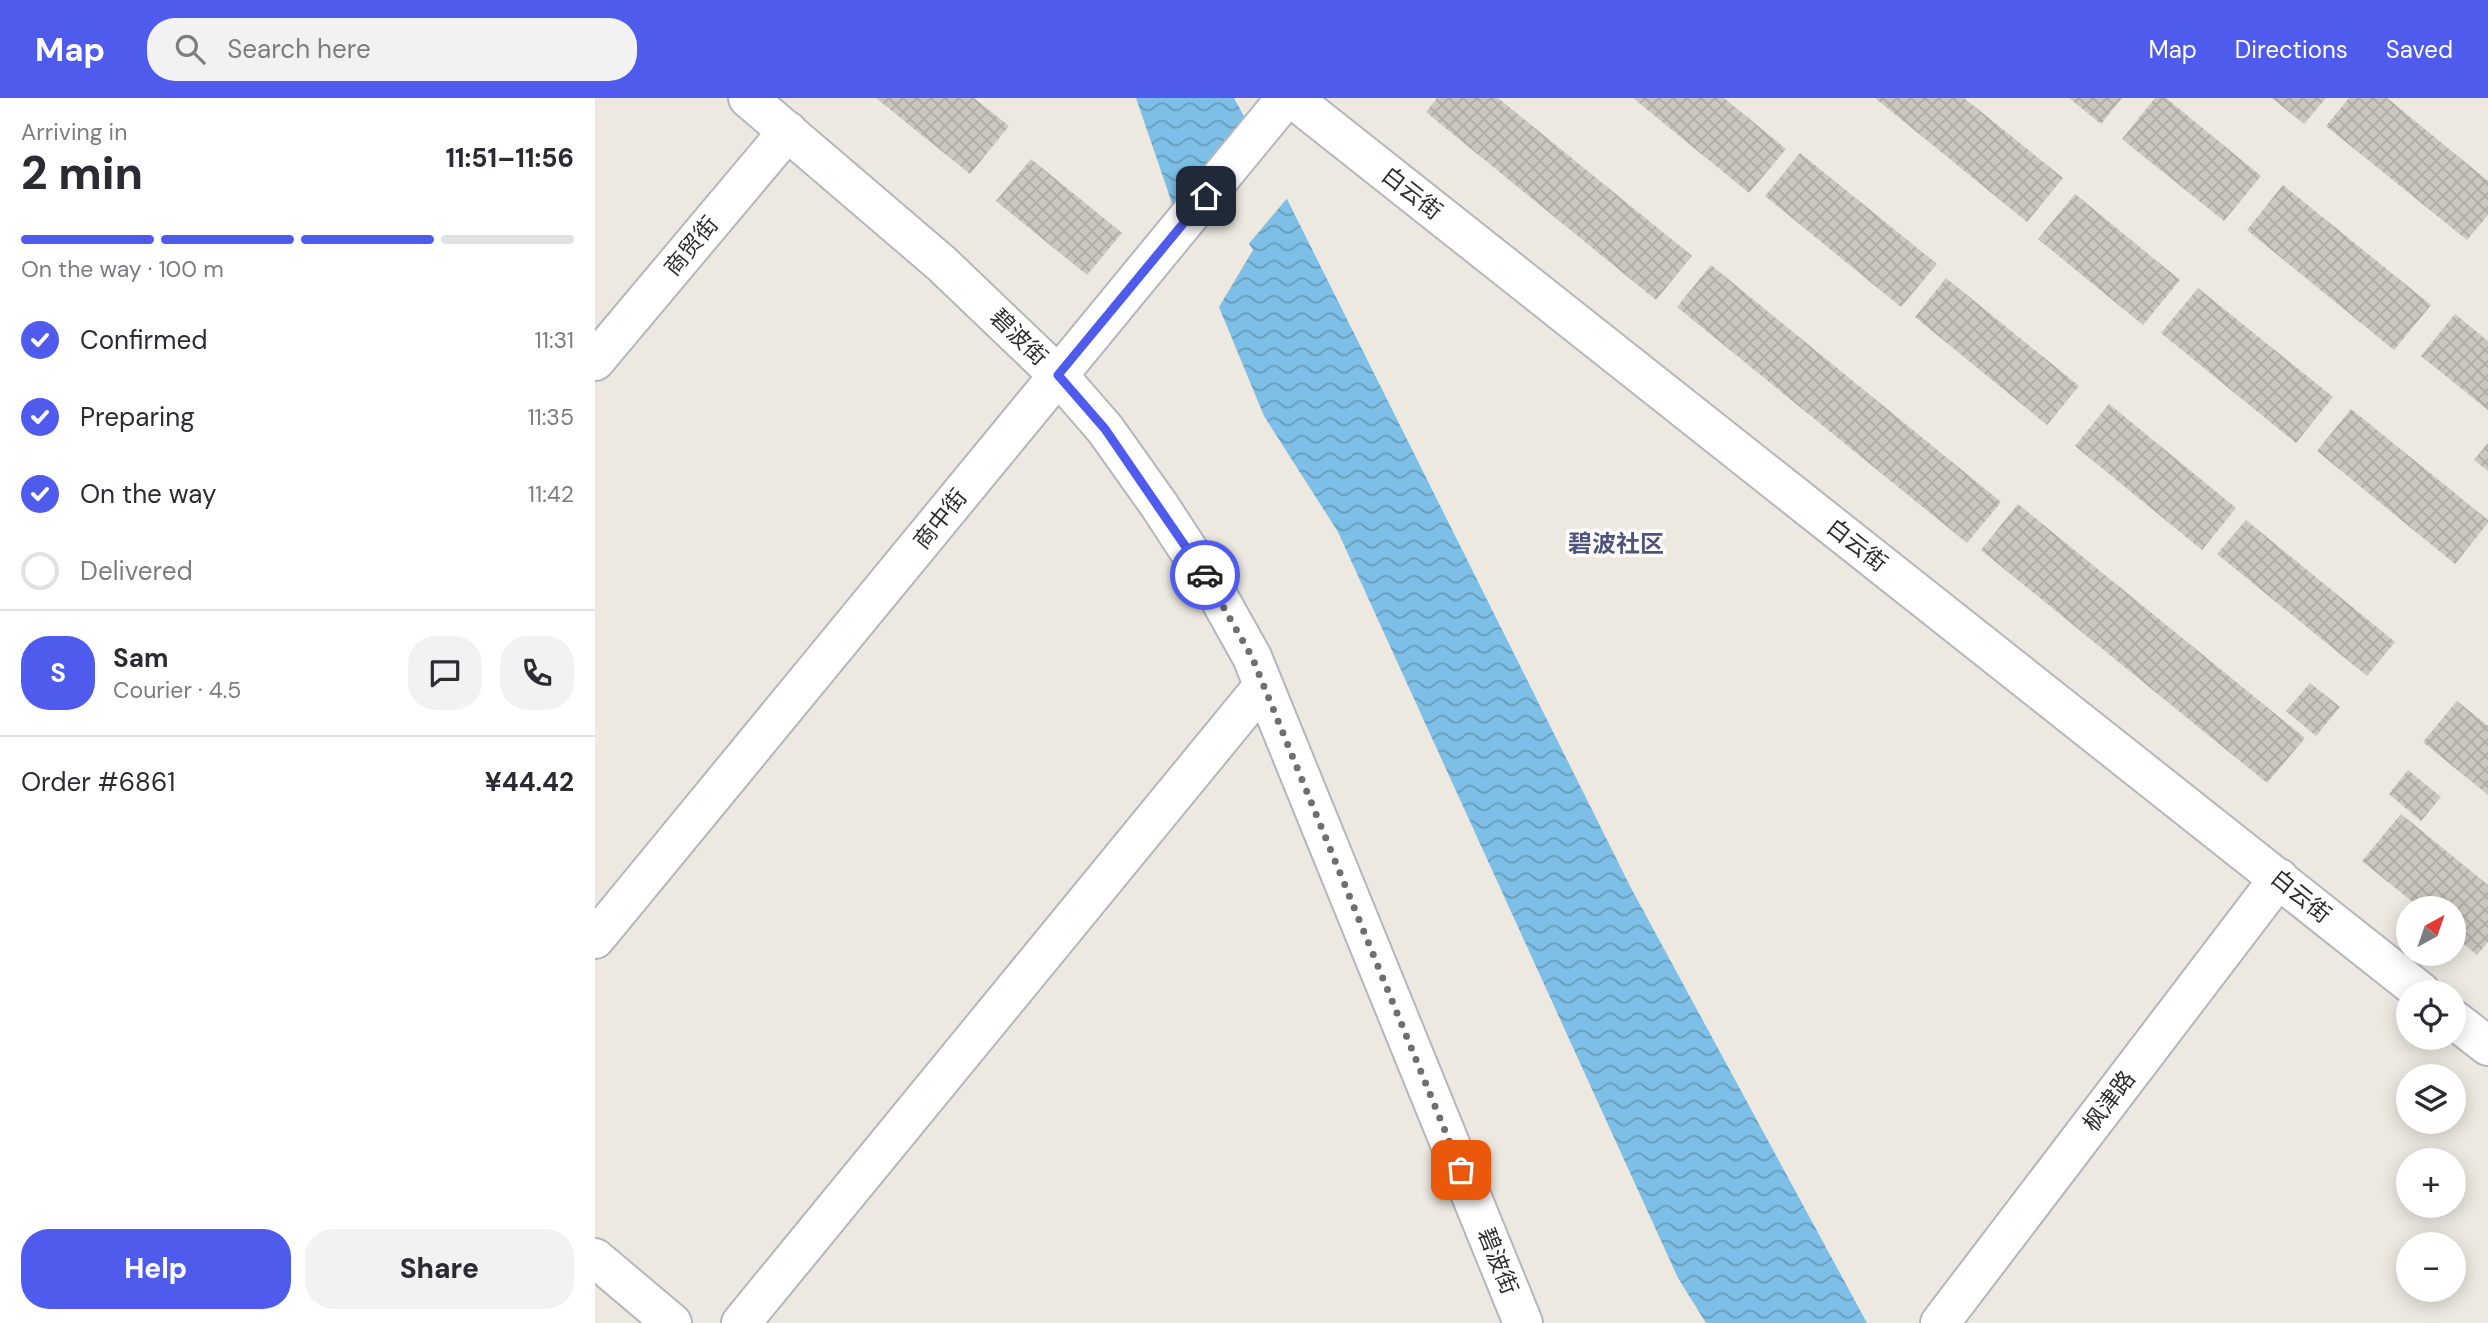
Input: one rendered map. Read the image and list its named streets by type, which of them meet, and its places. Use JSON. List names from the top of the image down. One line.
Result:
{"streets":{"street":["白云街","商贸街","碧波街","商中街","枫津路"]},"crossings":[["白云街","商中街"],["白云街","枫津路"],["商贸街","碧波街"],["碧波街","商中街"]],"districts":["碧波社区"],"north":"top right","page":{"header":"Map","search":"Search here","nav":["Map","Directions","Saved"],"heading":["2 min","Arriving in","11:51–11:56"],"panel":["Sam","Courier · 4.5","Order #6861","¥44.42"],"bar":"On the way · 100 m","list":[["Confirmed","11:31"],["Preparing","11:35"],["On the way","11:42"],"Delivered"],"round":"S","map_buttons":["+","−"],"buttons":["Help","Share"]}}
